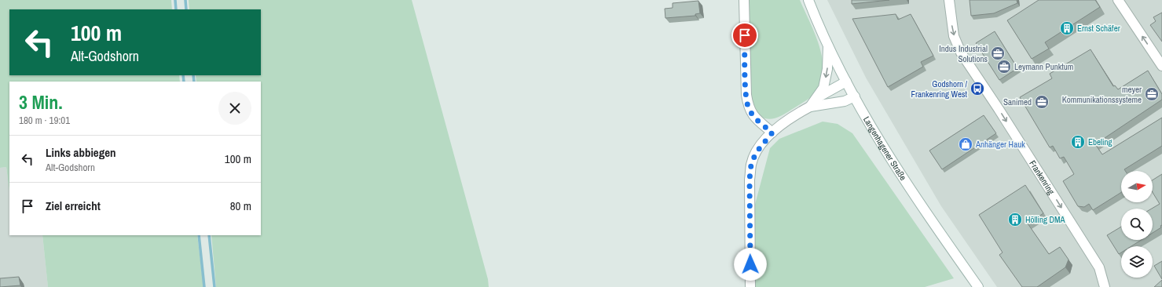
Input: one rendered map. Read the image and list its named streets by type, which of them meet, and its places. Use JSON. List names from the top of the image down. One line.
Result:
{"streets":{"street":["Langenhagener Straße","Frankenring"]},"one_way":["Frankenring"],"places":{"building":["Ernst Schäfer","Ebeling","Hölling DMA"],"office":["Indus Industrial Solutions","Leymann Punktum","meyer Kommunikationssysteme","Sanimed"],"bus stop":["Godshorn / Frankenring West"],"shop":["Anhänger Hauk"]},"north":"right","page":{"turn":["100 m","Alt-Godshorn"],"heading":["3 Min.","180 m · 19:01"],"list":[{"name":"Links abbiegen","note":"Alt-Godshorn","value":"100 m"},{"name":"Ziel erreicht","value":"80 m"}]}}
